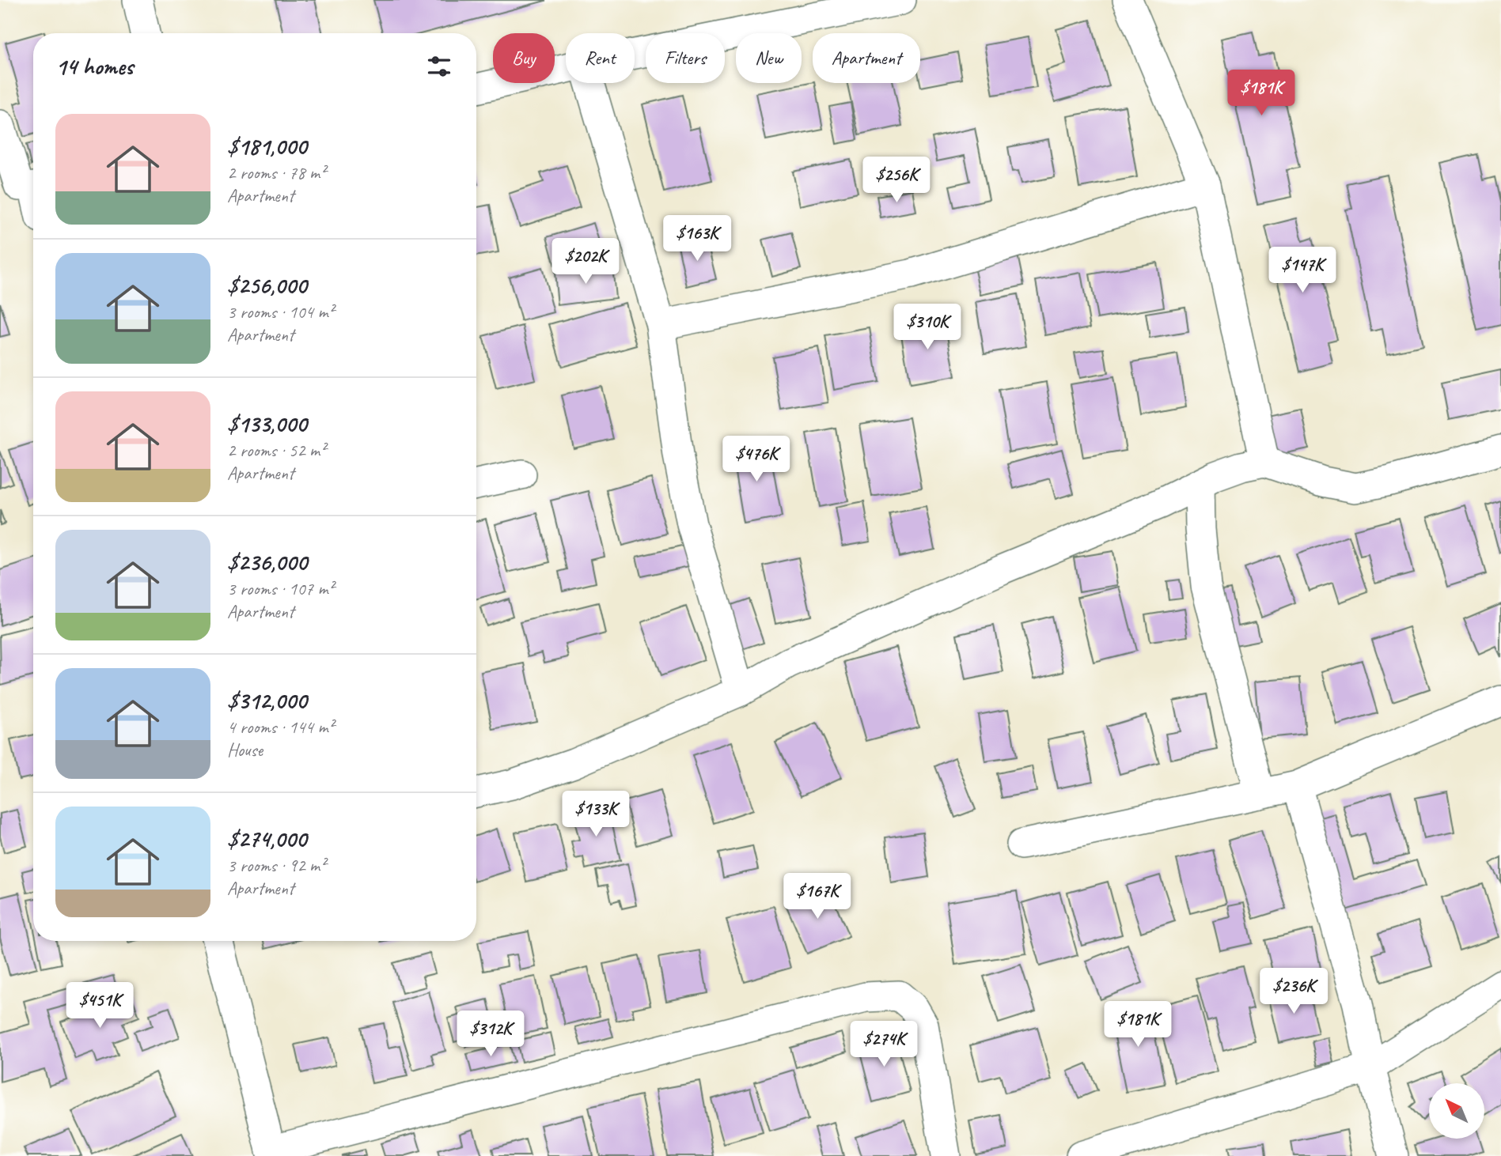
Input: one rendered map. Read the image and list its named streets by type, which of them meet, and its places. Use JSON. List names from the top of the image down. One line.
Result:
{"north":"top left","page":{"chip":["Buy","Rent","Filters","New","Apartment"],"heading":"14 homes","price":["$181K","$256K","$163K","$202K","$147K","$310K","$476K","$133K","$167K","$236K","$451K","$181K","$312K","$274K"],"list":[{"name":"$181,000","note":"2 rooms · 78 m² · Apartment"},{"name":"$256,000","note":"3 rooms · 104 m² · Apartment"},{"name":"$133,000","note":"2 rooms · 52 m² · Apartment"},{"name":"$236,000","note":"3 rooms · 107 m² · Apartment"},{"name":"$312,000","note":"4 rooms · 144 m² · House"},{"name":"$274,000","note":"3 rooms · 92 m² · Apartment"}]}}
